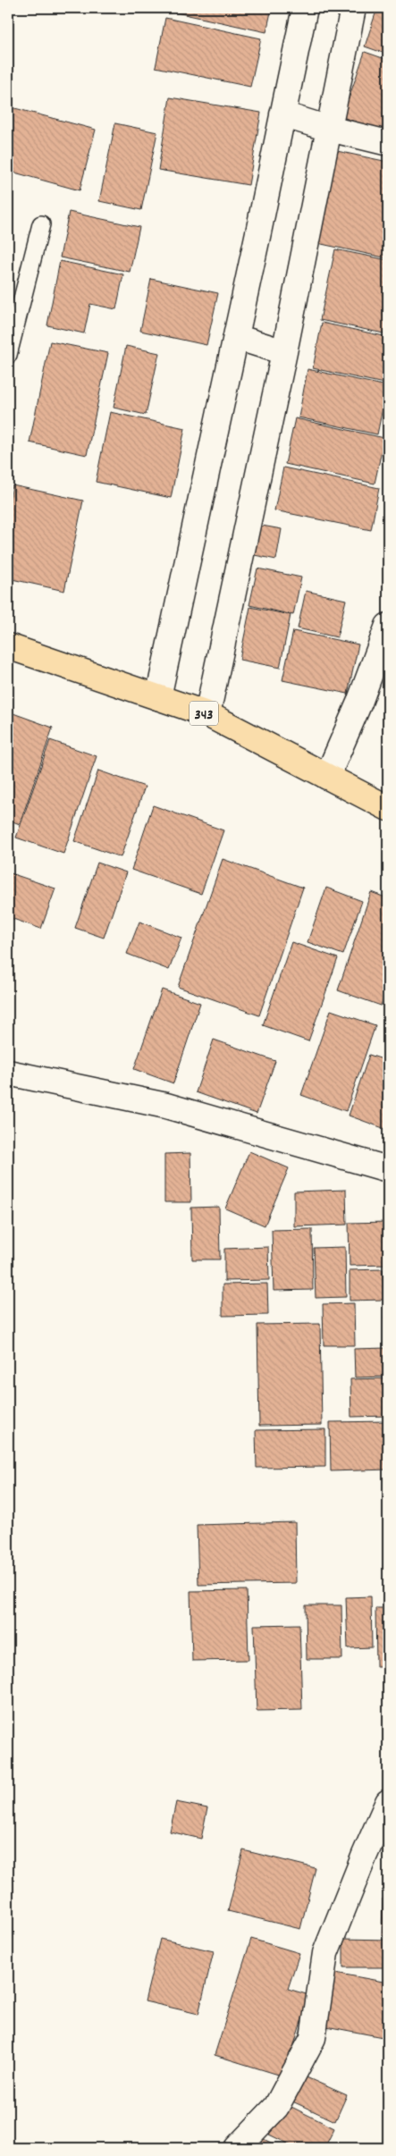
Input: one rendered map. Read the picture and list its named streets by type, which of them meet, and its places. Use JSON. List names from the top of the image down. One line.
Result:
{"streets":{"main road":["343"]}}
